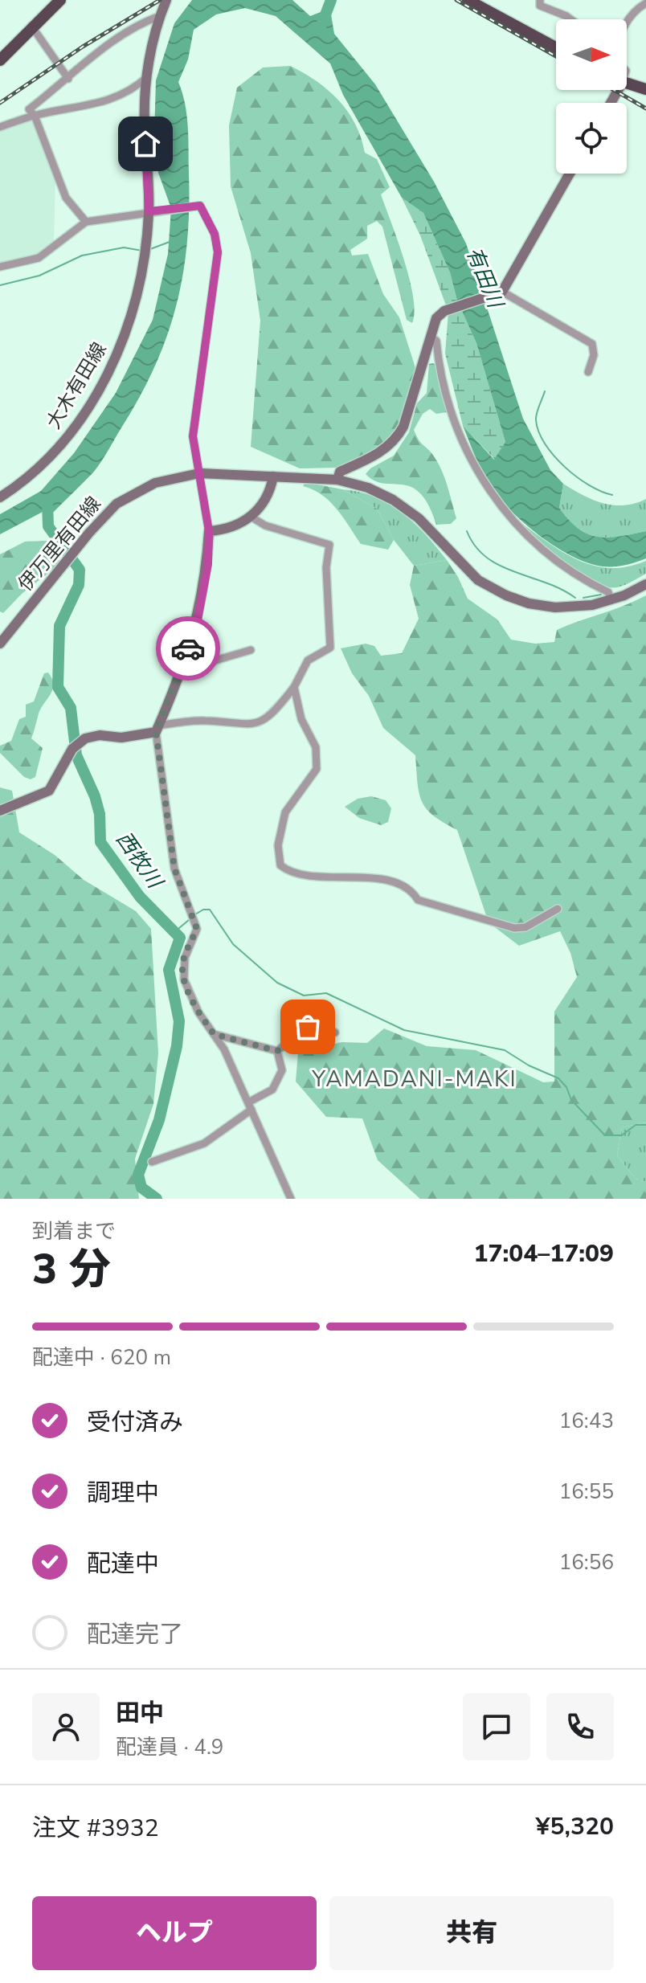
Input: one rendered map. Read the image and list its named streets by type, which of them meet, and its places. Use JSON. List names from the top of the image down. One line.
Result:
{"streets":{"main road":["大木有田線","伊万里有田線"]},"districts":["YAMADANI-MAKI"],"water":["有田川","西牧川"],"north":"right","page":{"heading":["3 分","到着まで","17:04–17:09"],"panel":["田中","配達員 · 4.9","注文 #3932","¥5,320"],"bar":"配達中 · 620 m","list":[["受付済み","16:43"],["調理中","16:55"],["配達中","16:56"],"配達完了"],"buttons":["ヘルプ","共有"]}}
